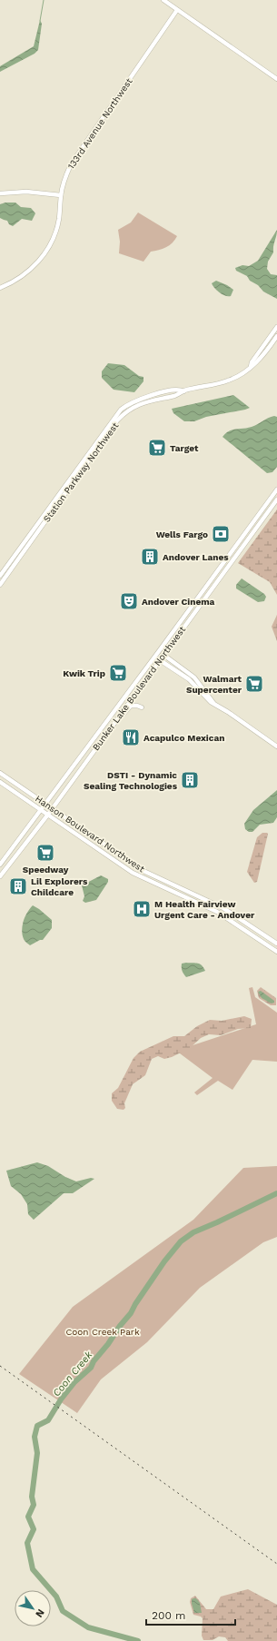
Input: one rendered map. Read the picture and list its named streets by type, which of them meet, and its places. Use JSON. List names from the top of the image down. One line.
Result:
{"streets":{"main road":["133rd Avenue Northwest","Station Parkway Northwest","Bunker Lake Boulevard Northwest","Hanson Boulevard Northwest"]},"crossings":[["Bunker Lake Boulevard Northwest","Hanson Boulevard Northwest"]],"water":["Coon Creek"],"parks":["Coon Creek Park"],"places":{"supermarket":["Target","Kwik Trip","Walmart Supercenter","Speedway"],"bank":["Wells Fargo"],"building":["Andover Lanes","DSTI - Dynamic Sealing Technologies","Lil Explorers Childcare"],"theatre":["Andover Cinema"],"restaurant":["Acapulco Mexican"],"hospital":["M Health Fairview Urgent Care - Andover"]},"scale_bar":"200 m","north":"bottom right"}
